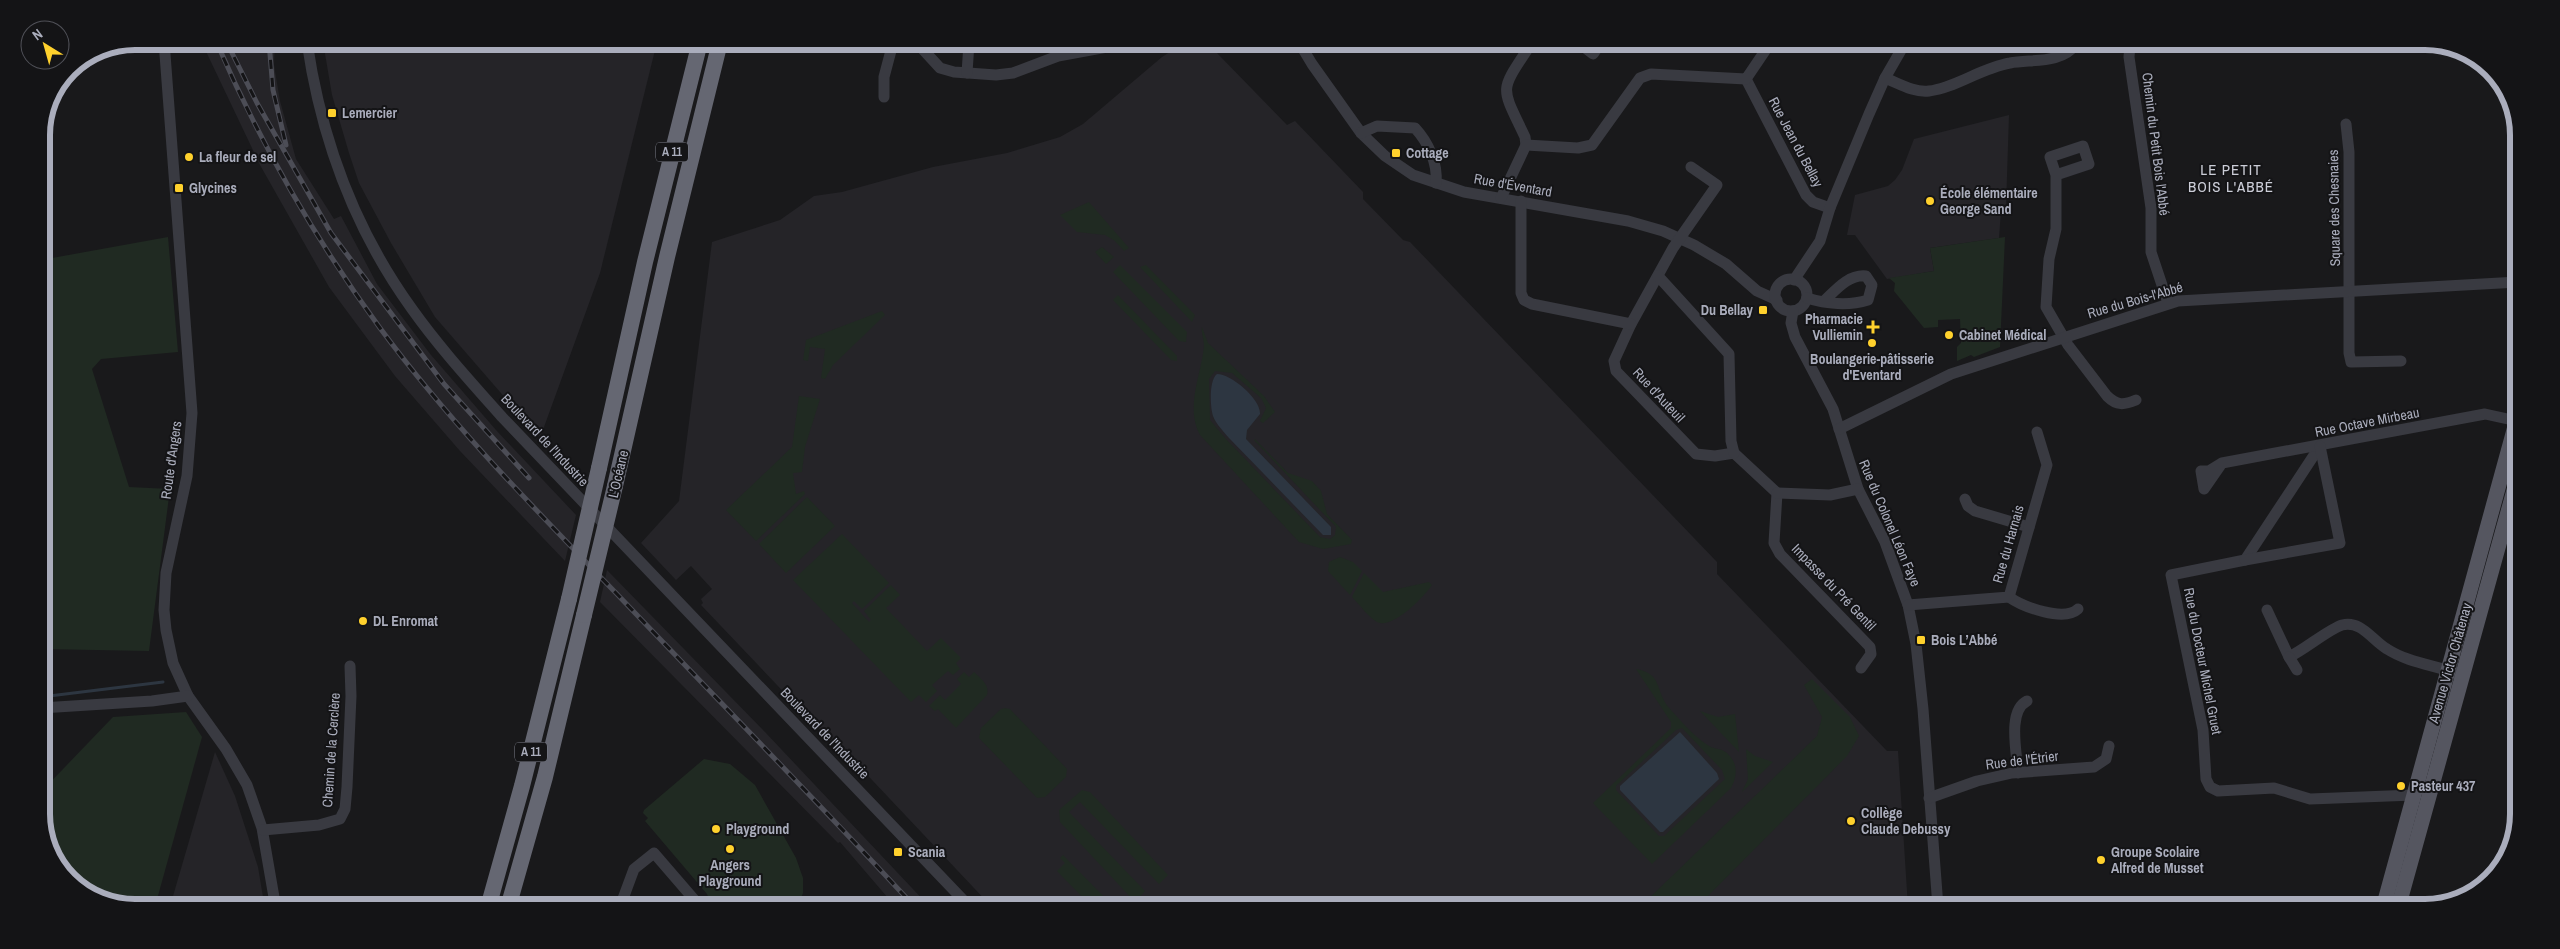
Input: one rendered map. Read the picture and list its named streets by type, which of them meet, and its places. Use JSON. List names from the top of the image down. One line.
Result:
{"streets":{"highway":["A 11","L’Océane"],"main road":["Avenue Victor Châtenay"],"street":["Rue Jean du Bellay","Chemin du Petit Bois l'Abbé","Rue d'Éventard","Square des Chesnaies","Rue du Bois-l'Abbé","Rue d'Auteuil","Rue Octave Mirbeau","Boulevard de l'Industrie","Route d'Angers","Rue du Colonel Léon Faye","Rue du Harnais","Impasse du Pré Gentil","Rue du Docteur Michel Gruet","Chemin de la Cerclère","Rue de l'Étrier"]},"crossings":[["Chemin du Petit Bois l'Abbé","Rue du Bois-l'Abbé"],["Rue d'Éventard","Rue d'Auteuil"],["Rue d'Éventard","Rue du Colonel Léon Faye"],["Square des Chesnaies","Rue du Bois-l'Abbé"],["Rue du Bois-l'Abbé","Rue du Colonel Léon Faye"],["Route d'Angers","Chemin de la Cerclère"],["Rue du Colonel Léon Faye","Rue du Harnais"],["Rue du Colonel Léon Faye","Rue de l'Étrier"],["Rue du Docteur Michel Gruet","Avenue Victor Châtenay"]],"districts":["LE PETIT BOIS L'ABBÉ"],"places":{"transit":["Lemercier","Cottage","Glycines","Du Bellay","Bois L’Abbé","Scania"],"other":["La fleur de sel","École élémentaire George Sand","Cabinet Médical","Boulangerie-pâtisserie d'Eventard","DL Enromat","Pasteur 437","Collège Claude Debussy","Playground","Angers Playground","Groupe Scolaire Alfred de Musset"],"health":["Pharmacie Vulliemin"]},"north":"top left"}
